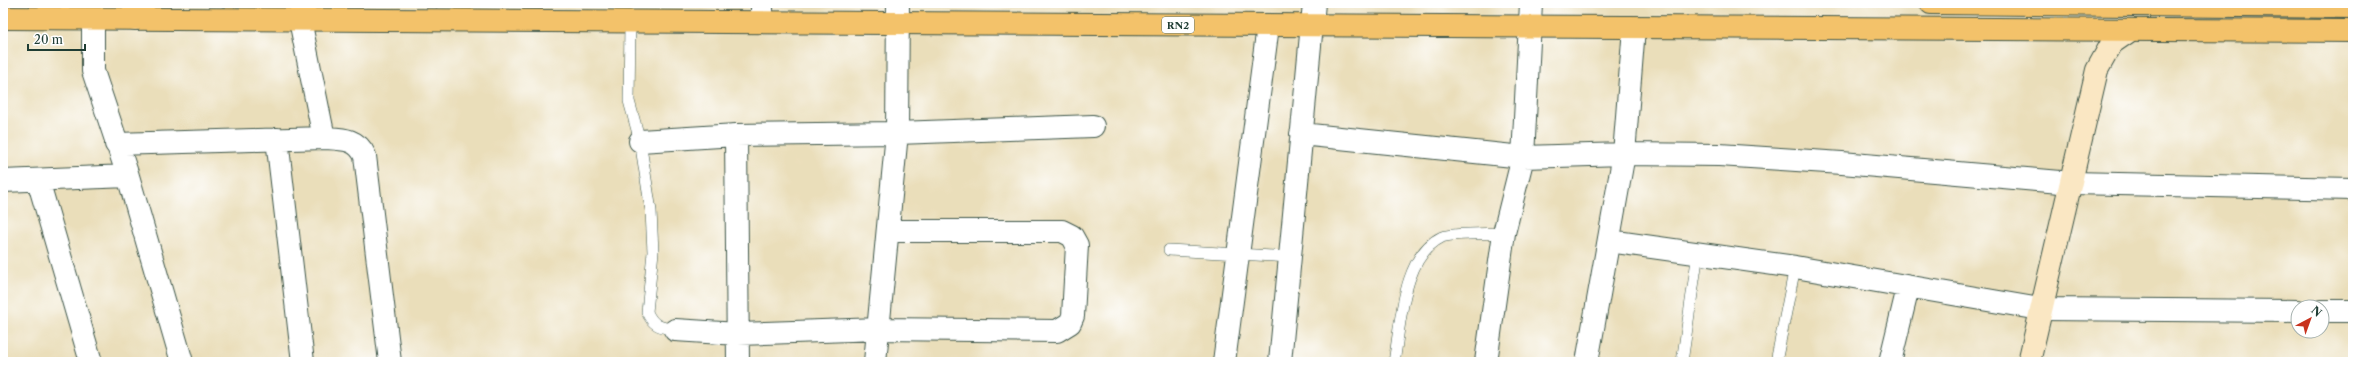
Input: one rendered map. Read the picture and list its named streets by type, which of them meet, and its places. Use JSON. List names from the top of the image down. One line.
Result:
{"streets":{"highway":["RN2"]},"scale_bar":"20 m","north":"top right"}
